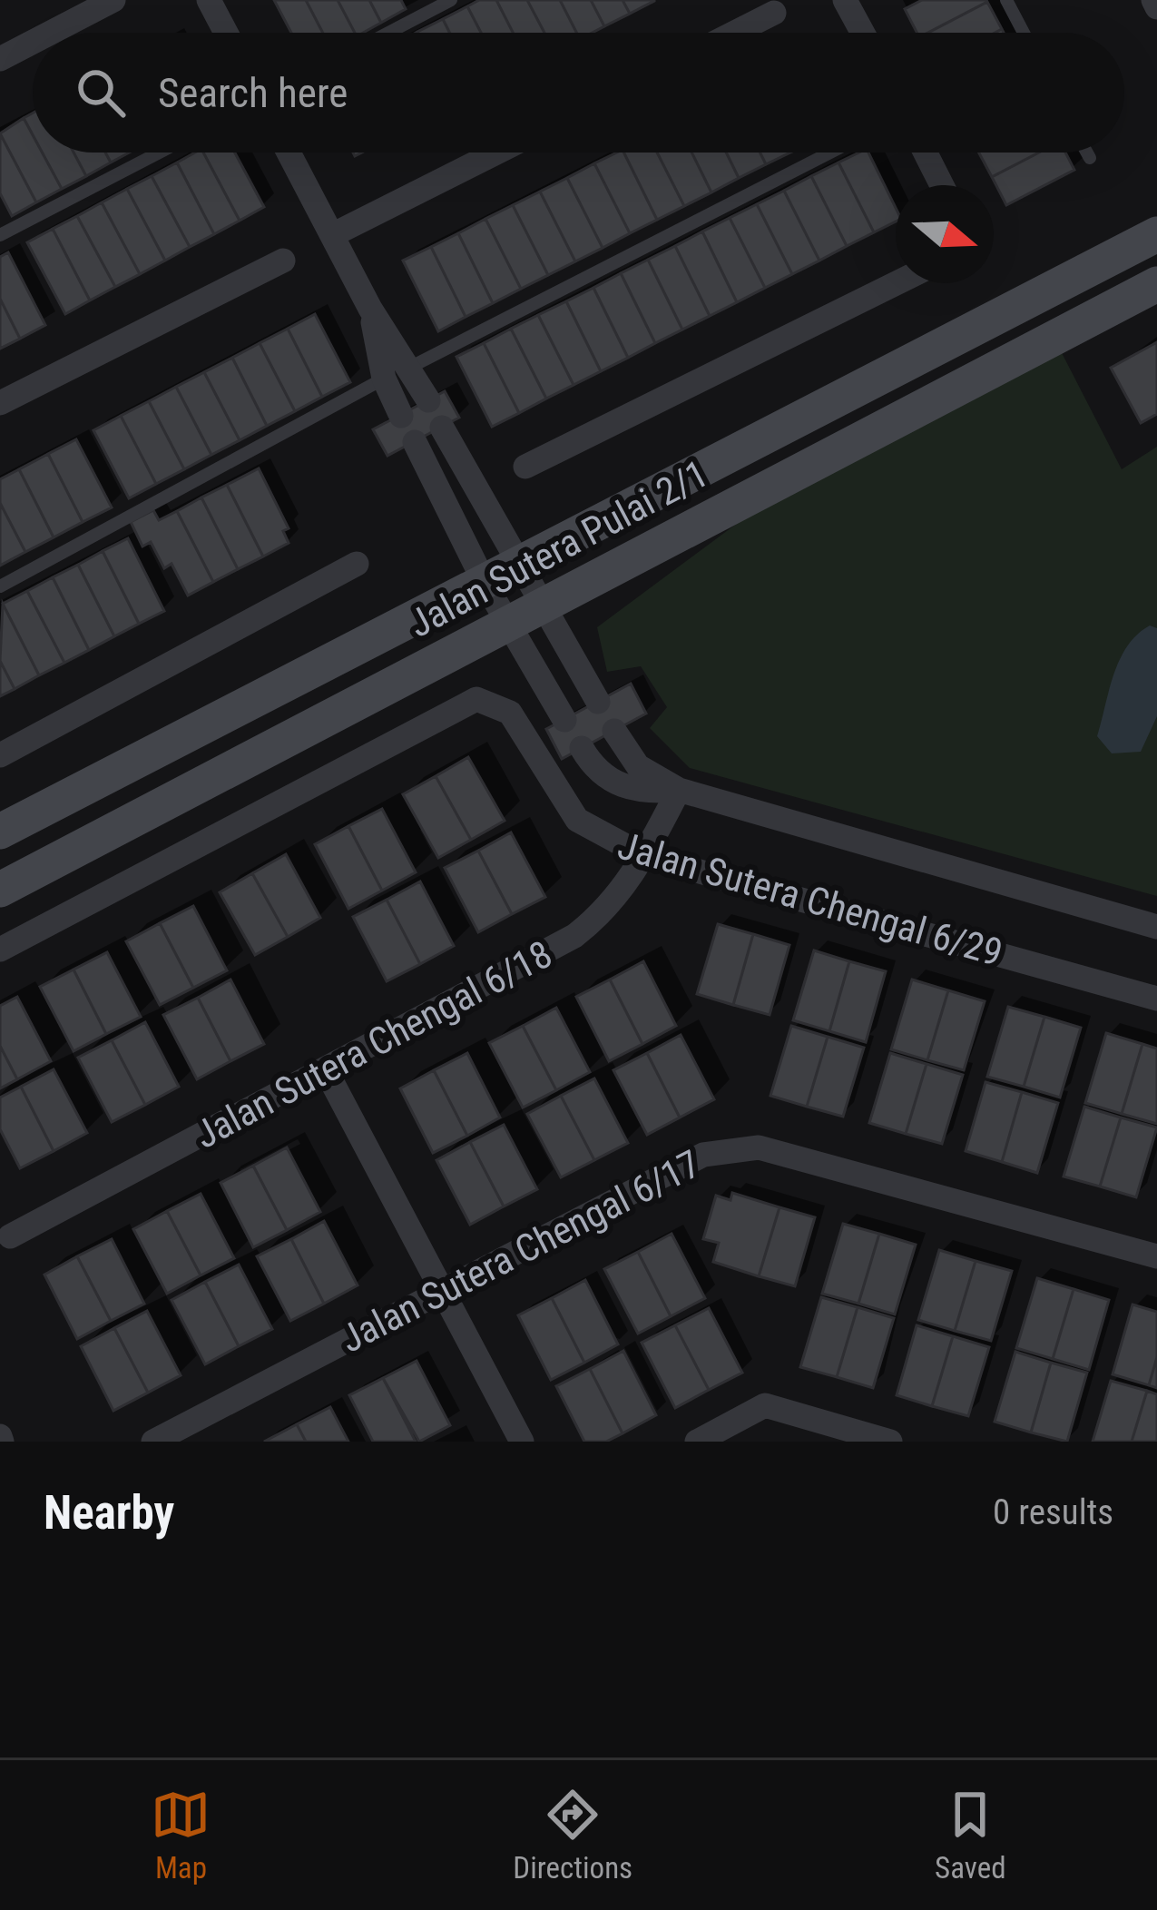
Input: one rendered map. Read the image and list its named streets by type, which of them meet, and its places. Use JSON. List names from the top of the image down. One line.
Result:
{"streets":{"main road":["Jalan Sutera Pulai 2/1"],"street":["Jalan Sutera Chengal 6/29","Jalan Sutera Chengal 6/18","Jalan Sutera Chengal 6/17"]},"crossings":[["Jalan Sutera Chengal 6/29","Jalan Sutera Chengal 6/18"]],"north":"right","page":{"search":"Search here","heading":["Nearby","0 results"],"nav":["Map","Directions","Saved"]}}
